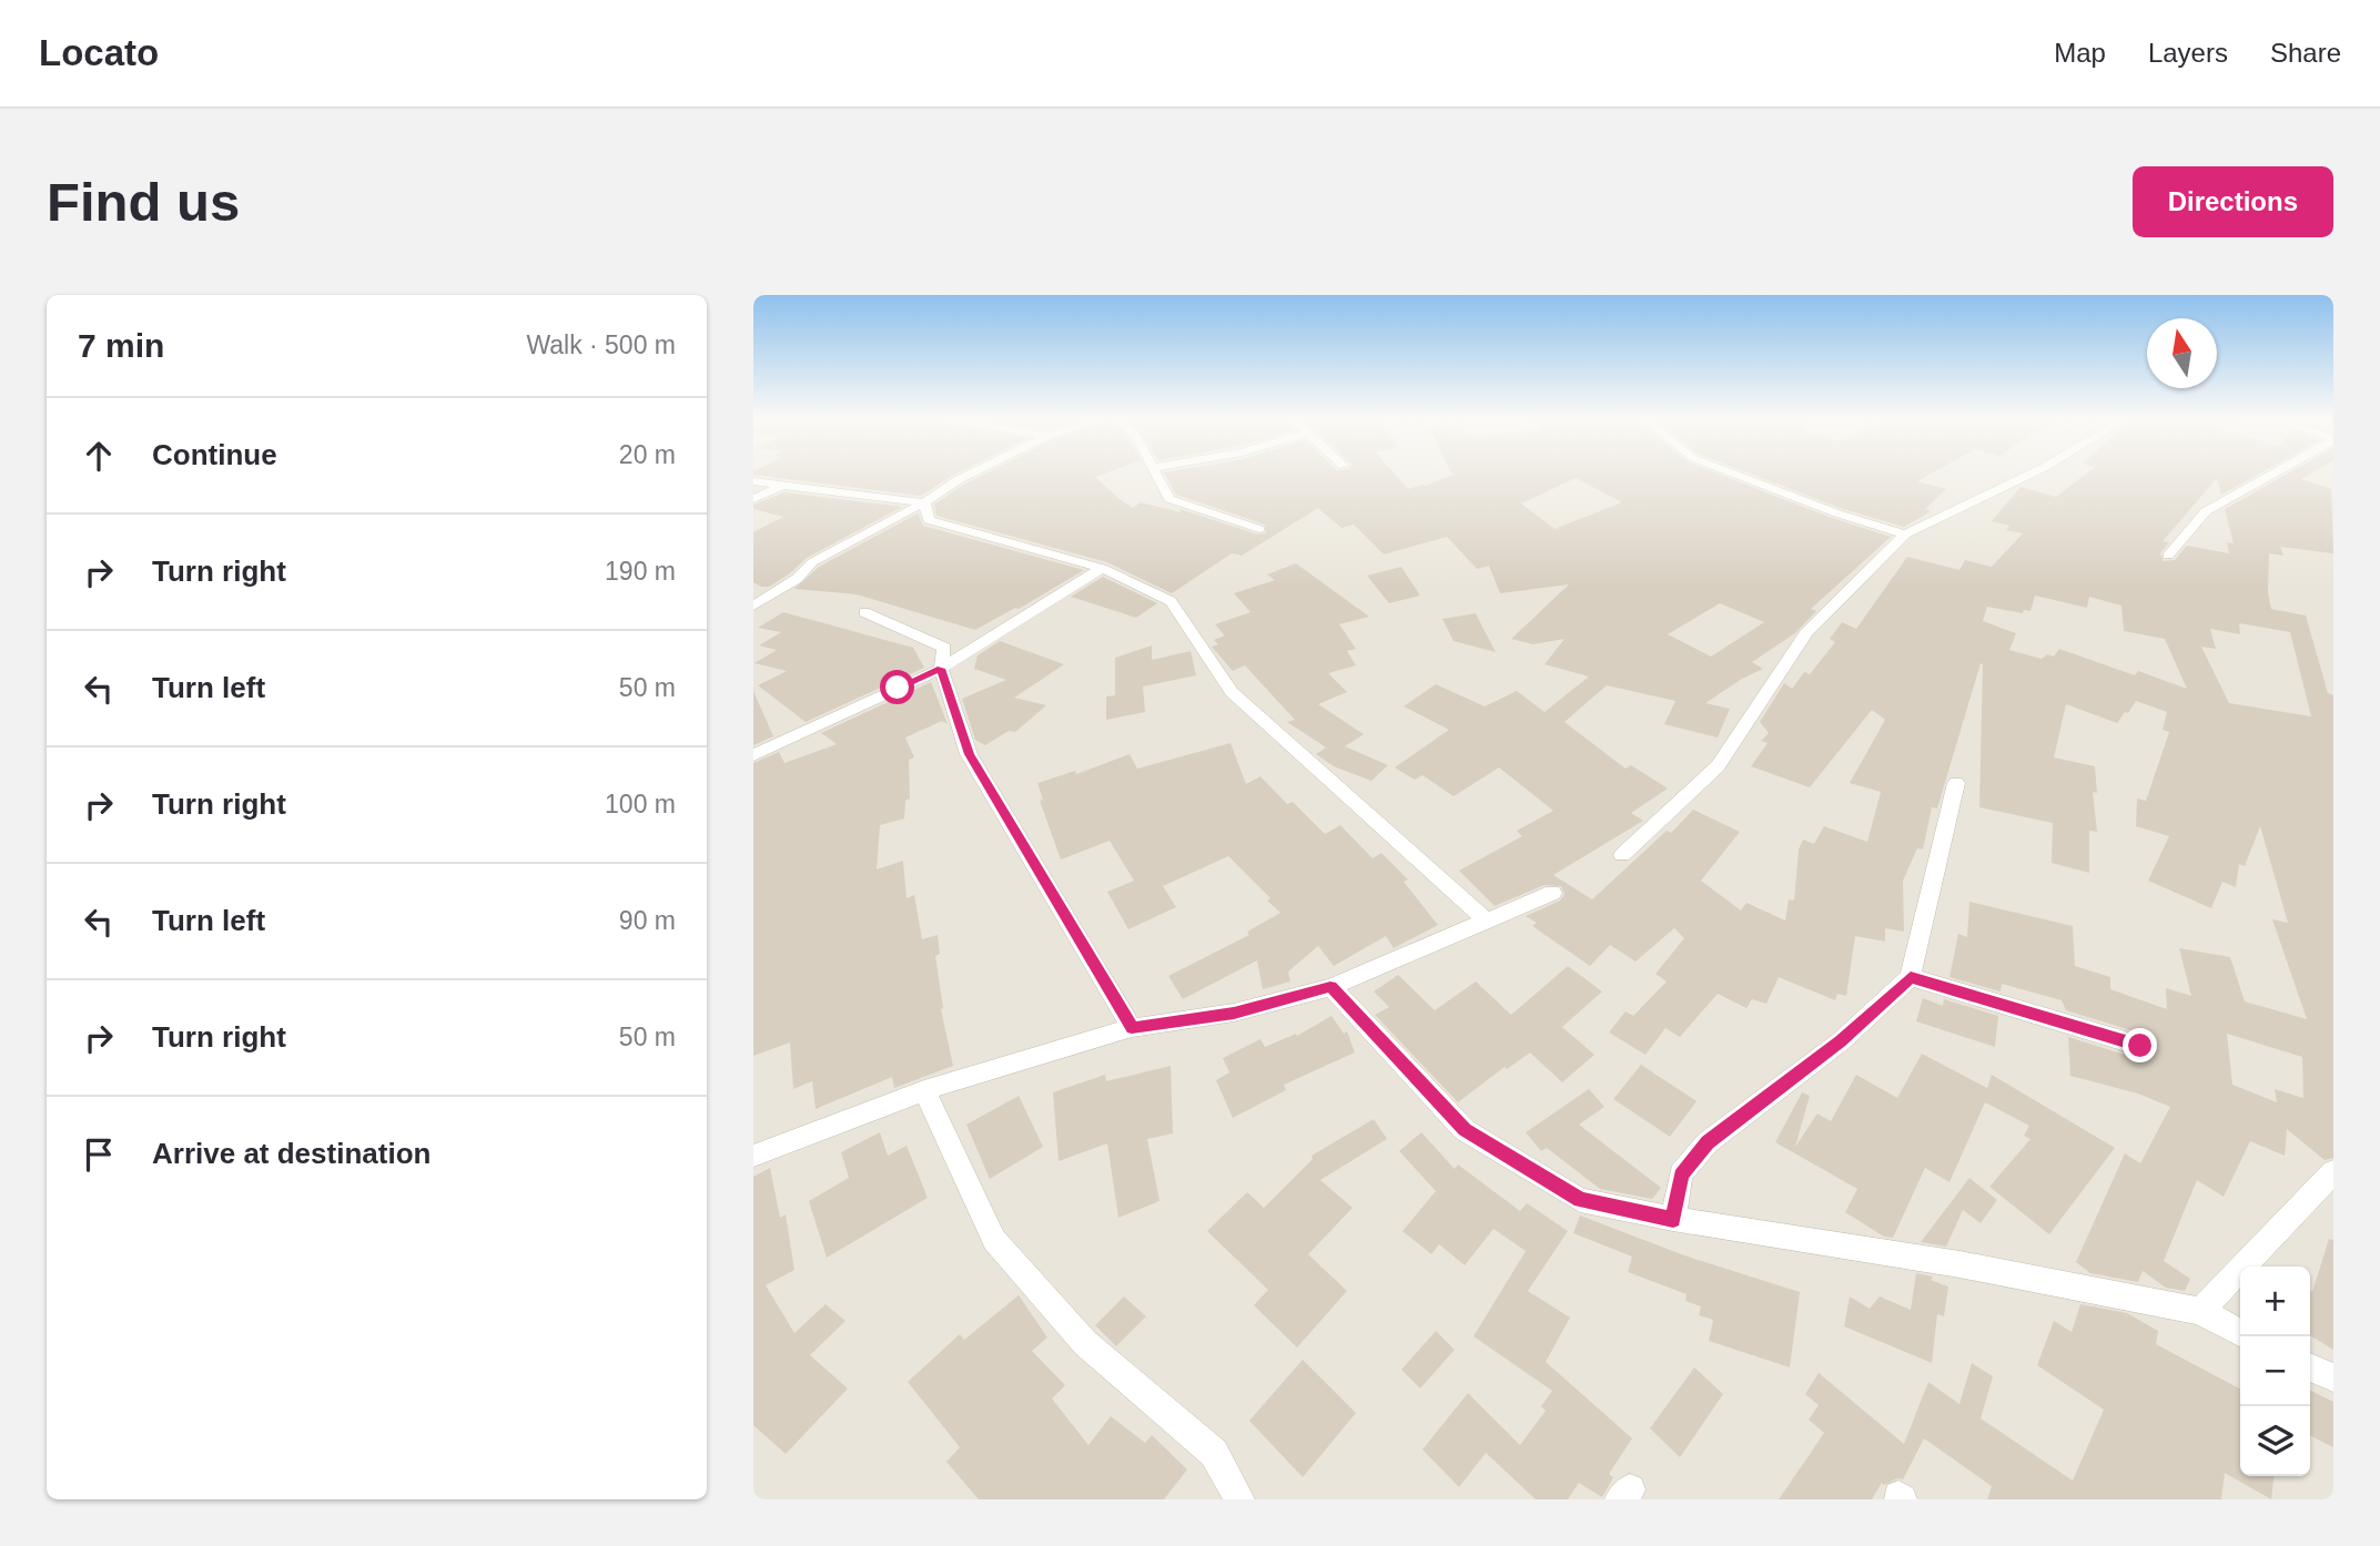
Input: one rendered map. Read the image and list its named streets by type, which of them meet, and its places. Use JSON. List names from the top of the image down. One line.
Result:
{"north":"top","page":{"header":"Locato","nav":["Map","Layers","Share"],"buttons":"Directions","title":"Find us","heading":["7 min","Walk · 500 m"],"list":[["Continue","20 m"],["Turn right","190 m"],["Turn left","50 m"],["Turn right","100 m"],["Turn left","90 m"],["Turn right","50 m"],"Arrive at destination"],"map_buttons":["+","−"]}}
